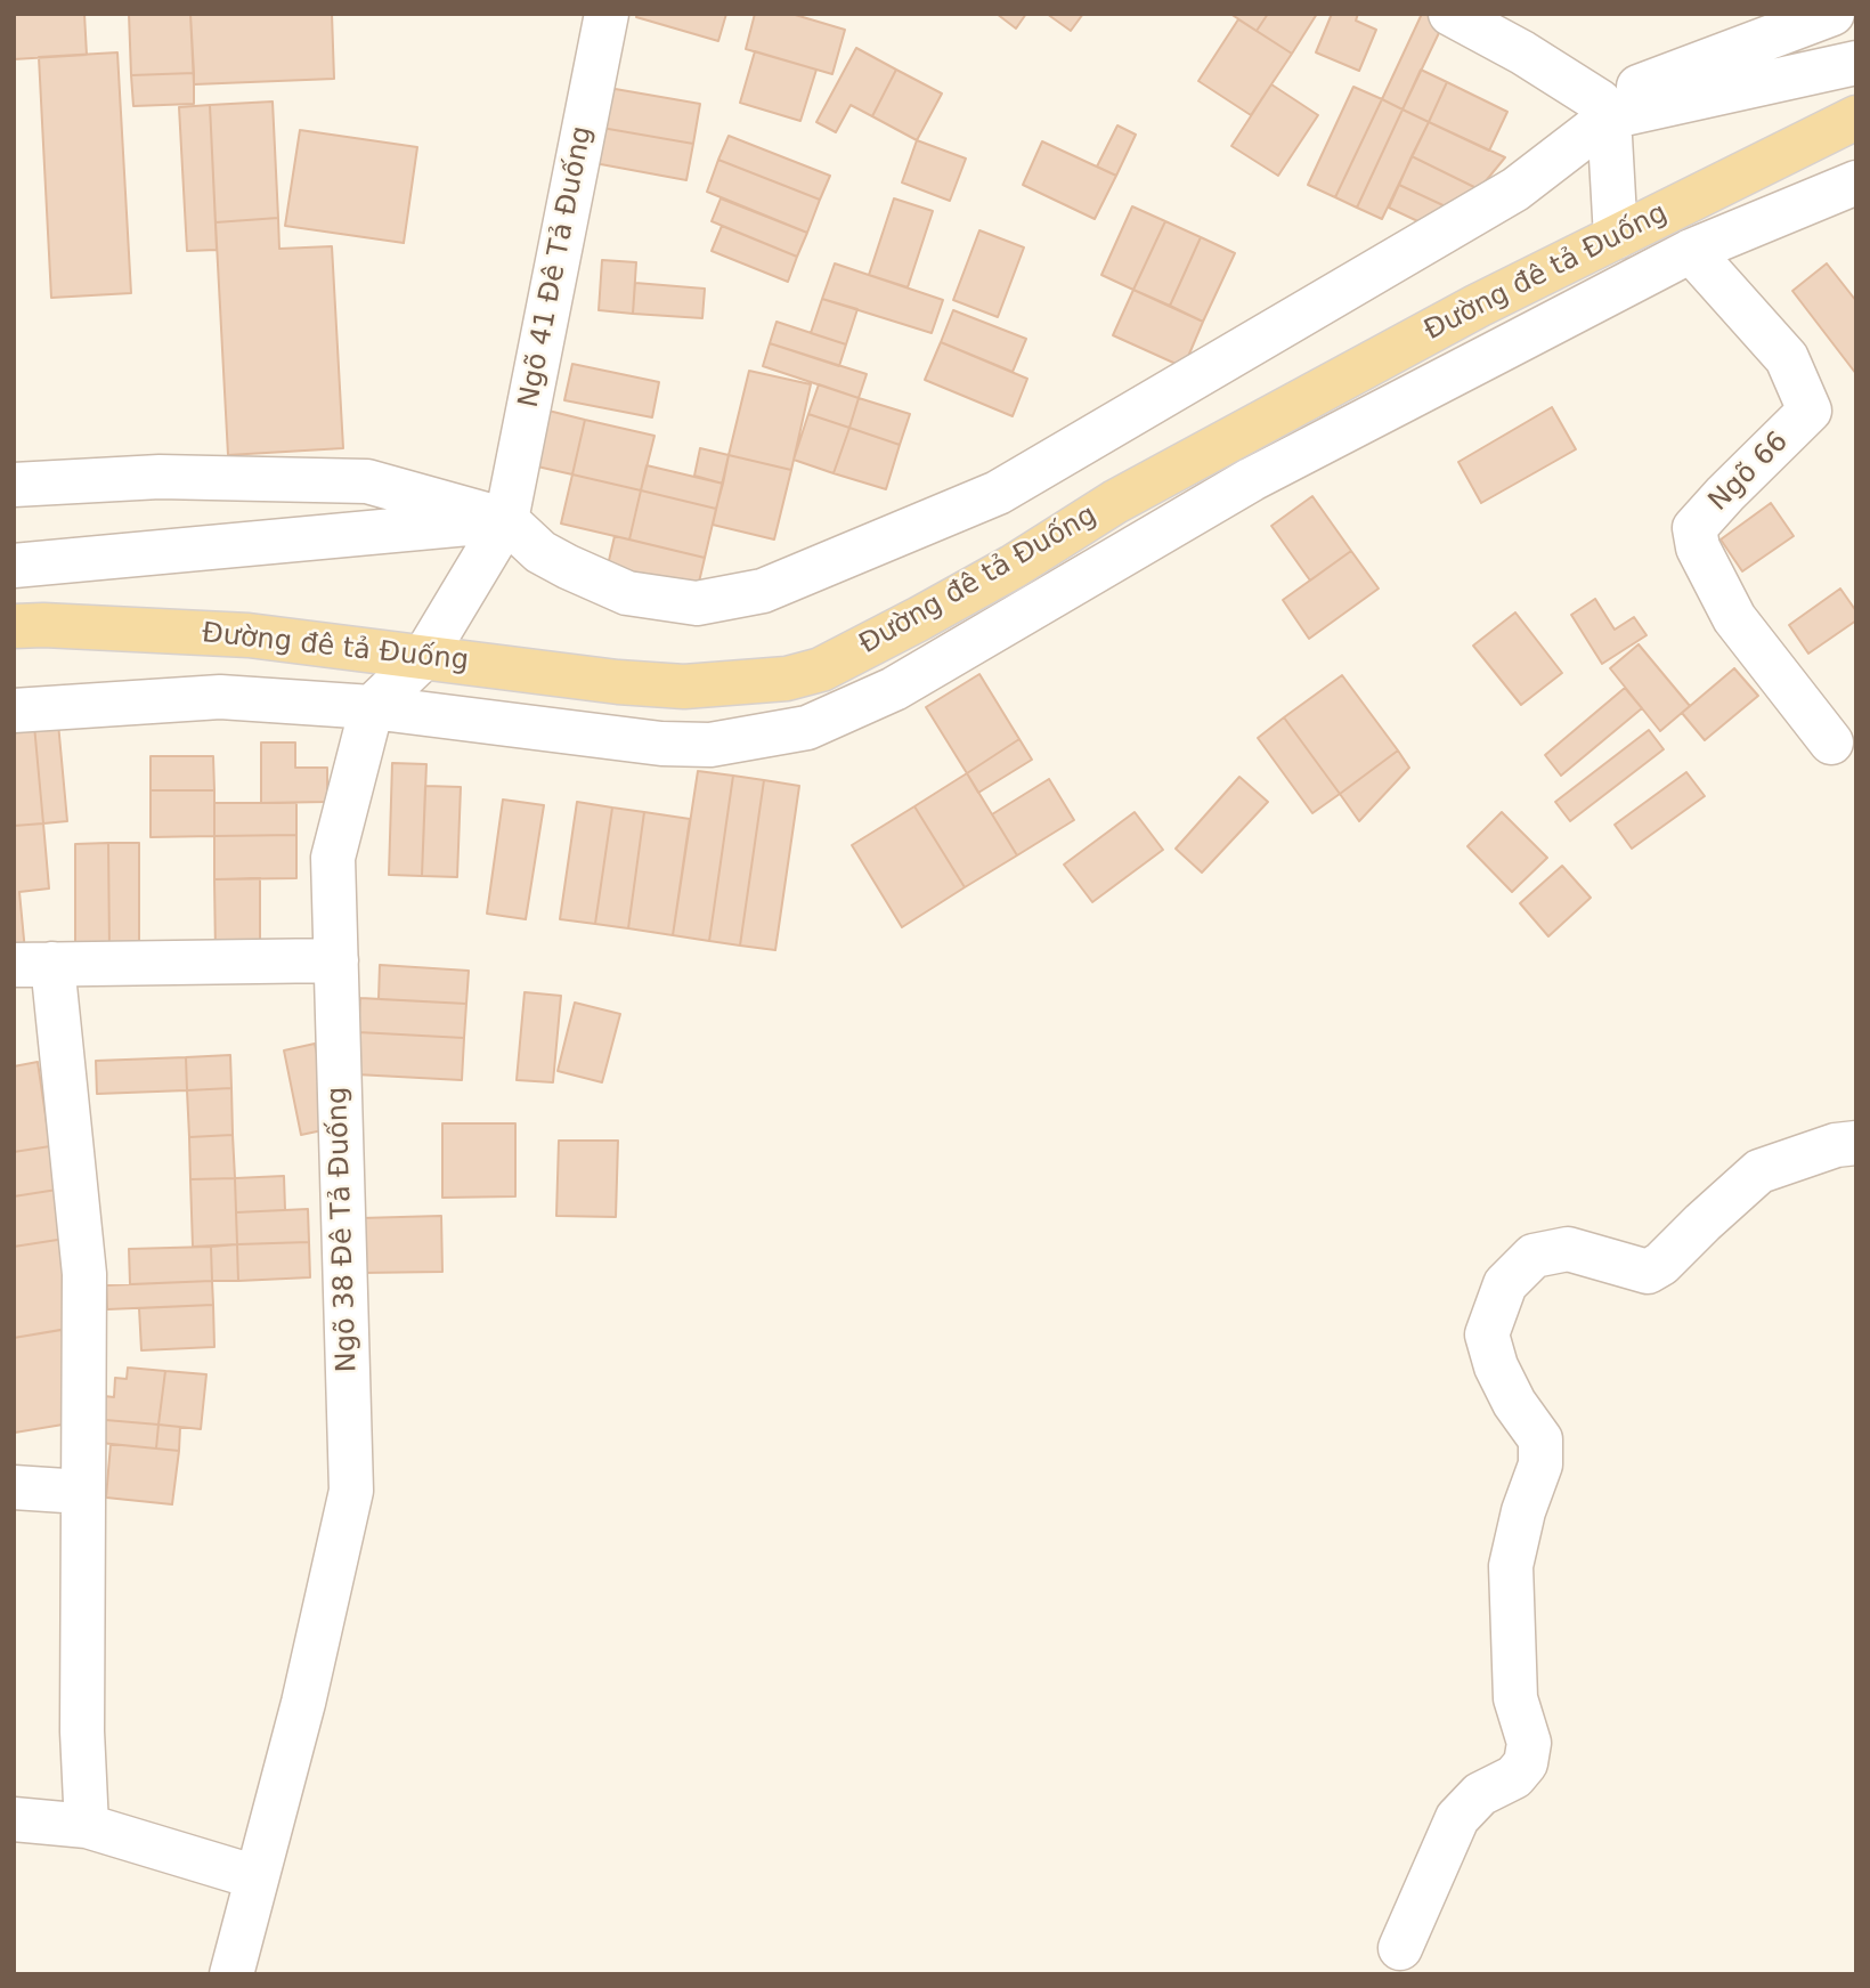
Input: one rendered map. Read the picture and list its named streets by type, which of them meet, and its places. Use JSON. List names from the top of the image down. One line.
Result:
{"streets":{"main road":["Đường đê tả Đuống"],"street":["Ngõ 41 Đê Tả Đuống","Ngõ 66","Ngõ 38 Đê Tả Đuống"]}}
